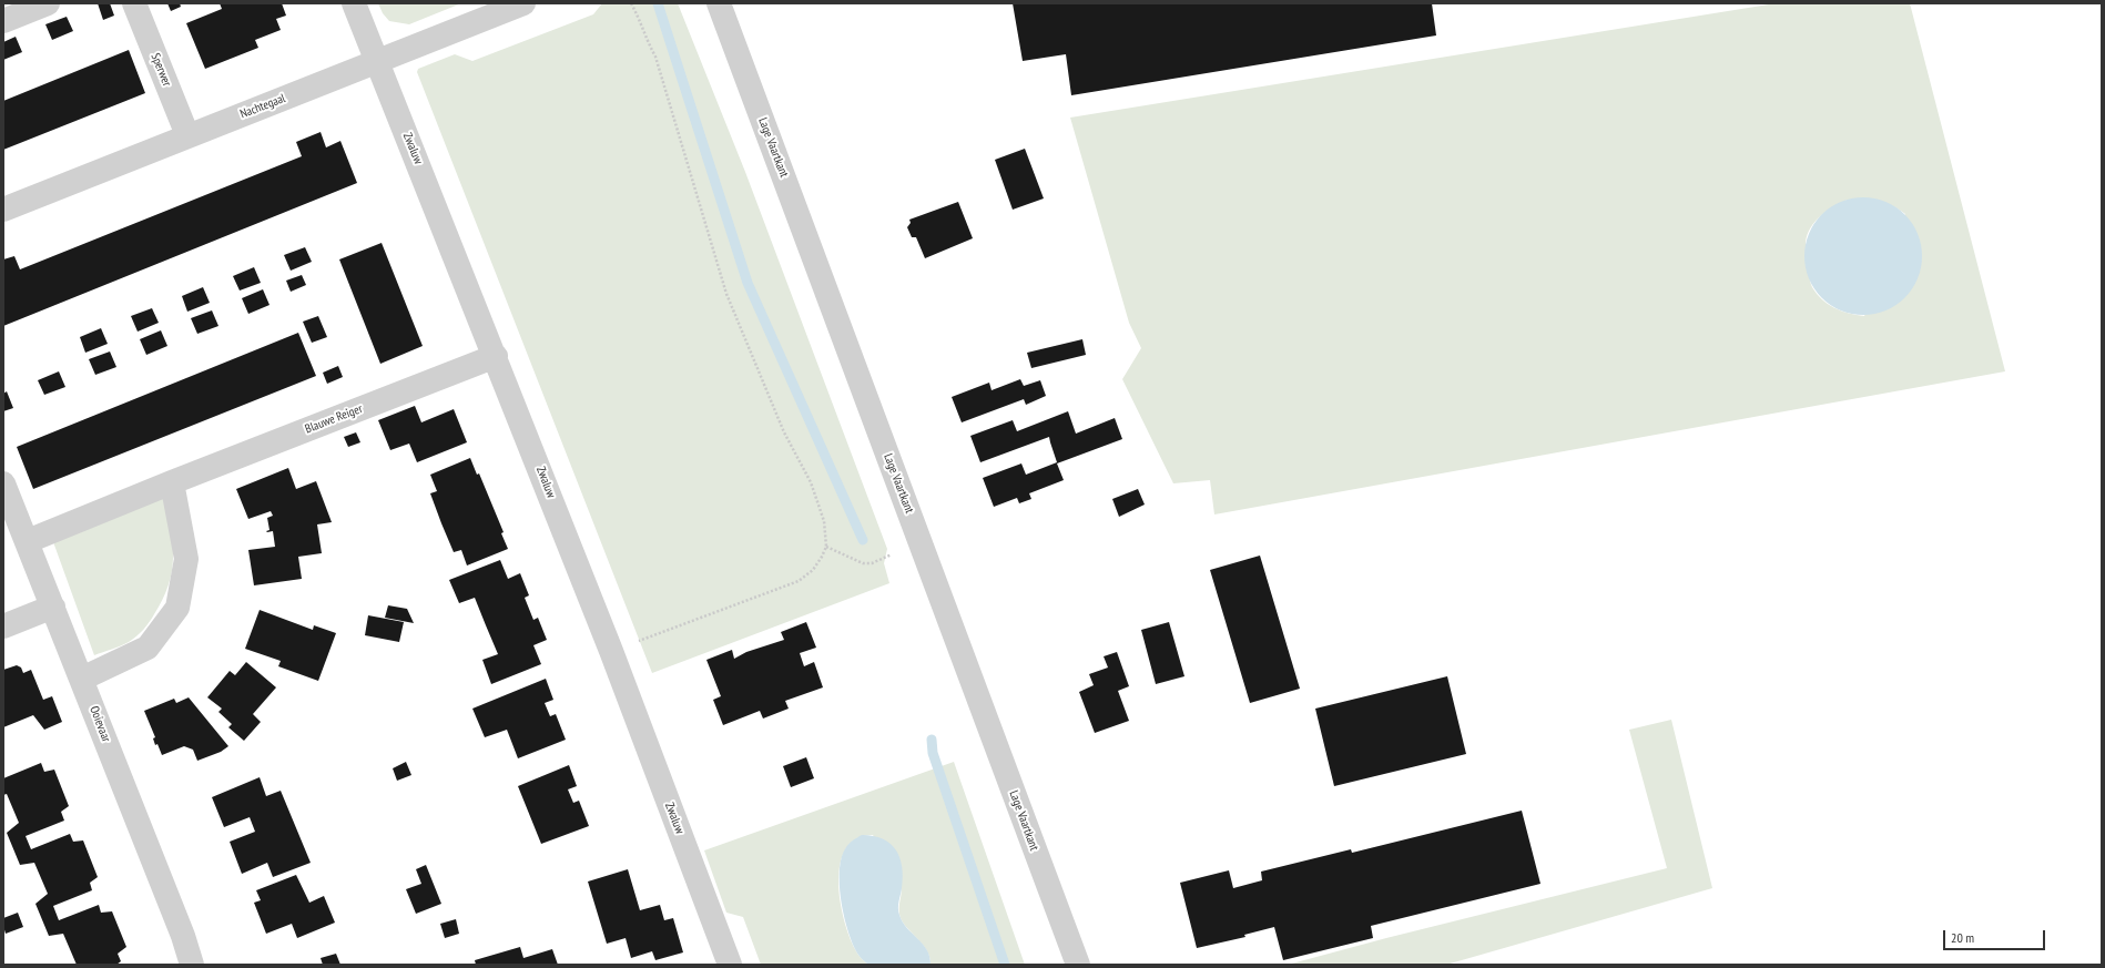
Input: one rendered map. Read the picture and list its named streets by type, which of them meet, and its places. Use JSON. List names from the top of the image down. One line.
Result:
{"streets":{"street":["Sperwer","Nachtegaal","Lage Vaartkant","Zwaluw","Blauwe Reiger","Ooievaar"]},"crossings":[["Sperwer","Nachtegaal"],["Nachtegaal","Zwaluw"],["Zwaluw","Blauwe Reiger"],["Blauwe Reiger","Ooievaar"]],"scale_bar":"20 m"}
